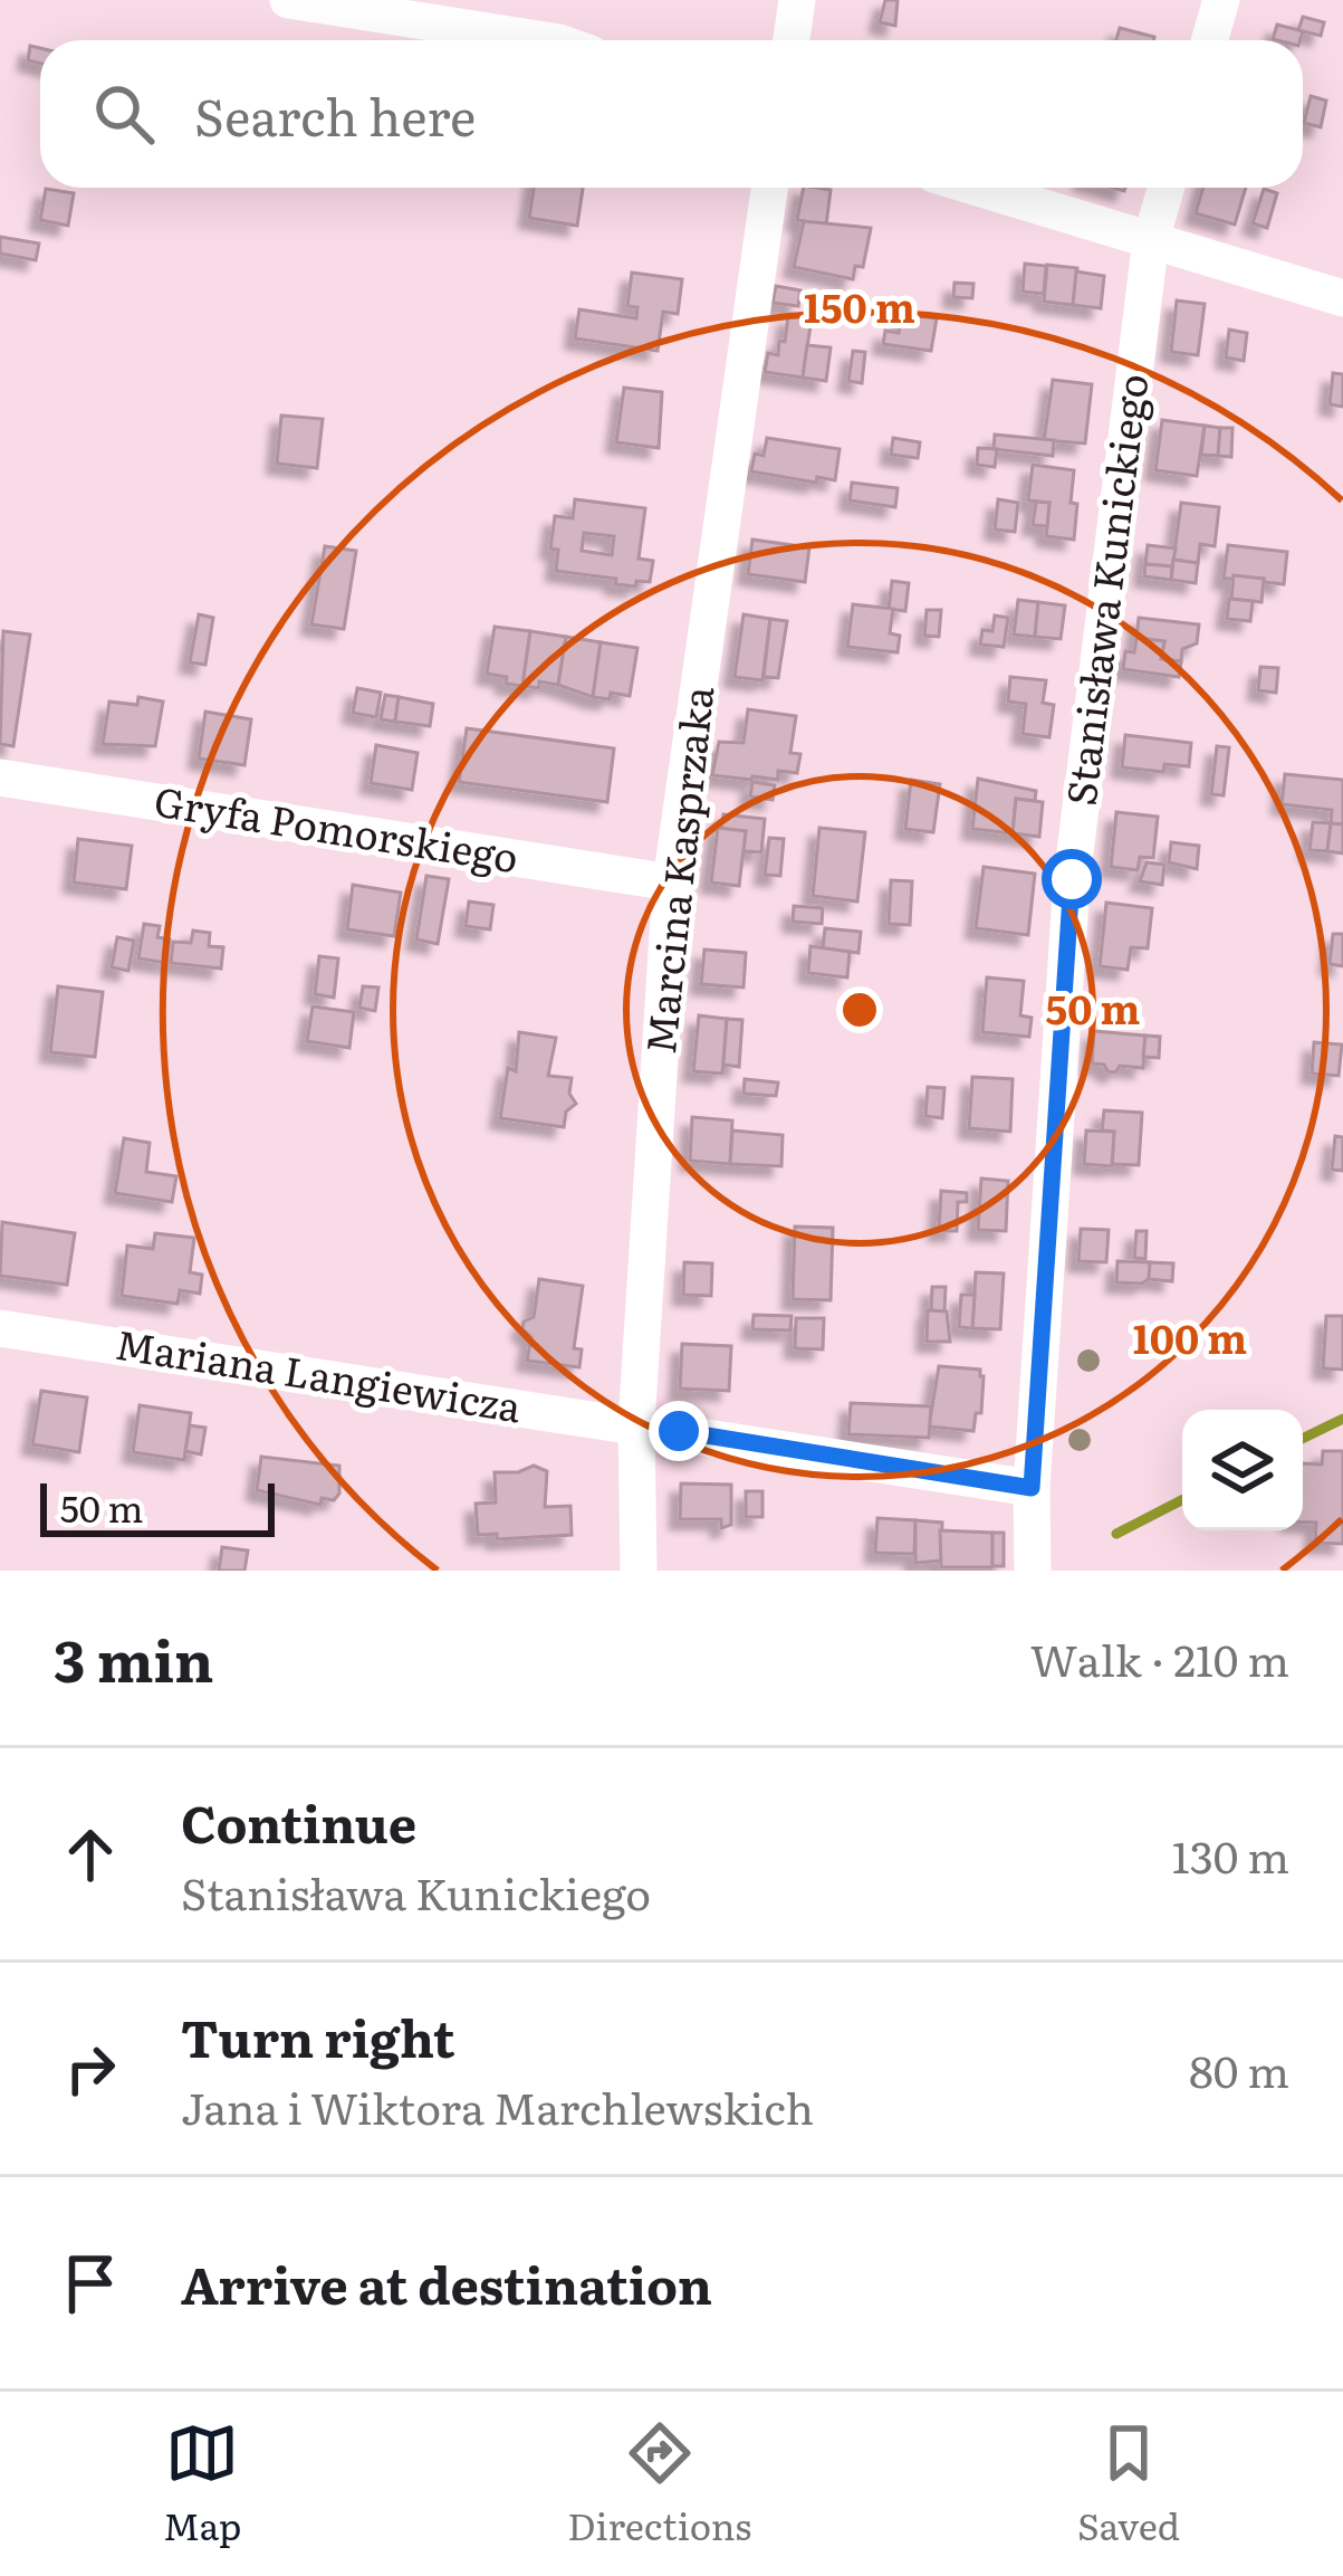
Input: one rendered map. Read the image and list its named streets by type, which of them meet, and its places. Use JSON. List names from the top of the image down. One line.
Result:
{"streets":{"street":["Stanisława Kunickiego","Gryfa Pomorskiego","Marcina Kasprzaka","Mariana Langiewicza"]},"crossings":[["Stanisława Kunickiego","Mariana Langiewicza"],["Gryfa Pomorskiego","Marcina Kasprzaka"],["Marcina Kasprzaka","Mariana Langiewicza"]],"scale_bar":"50 m","page":{"search":"Search here","scale":"50 m","heading":["3 min","Walk · 210 m"],"list":[["Continue","Stanisława Kunickiego","130 m"],["Turn right","Jana i Wiktora Marchlewskich","80 m"],"Arrive at destination"],"nav":["Map","Directions","Saved"]},"rings":["150 m","50 m","100 m"]}
